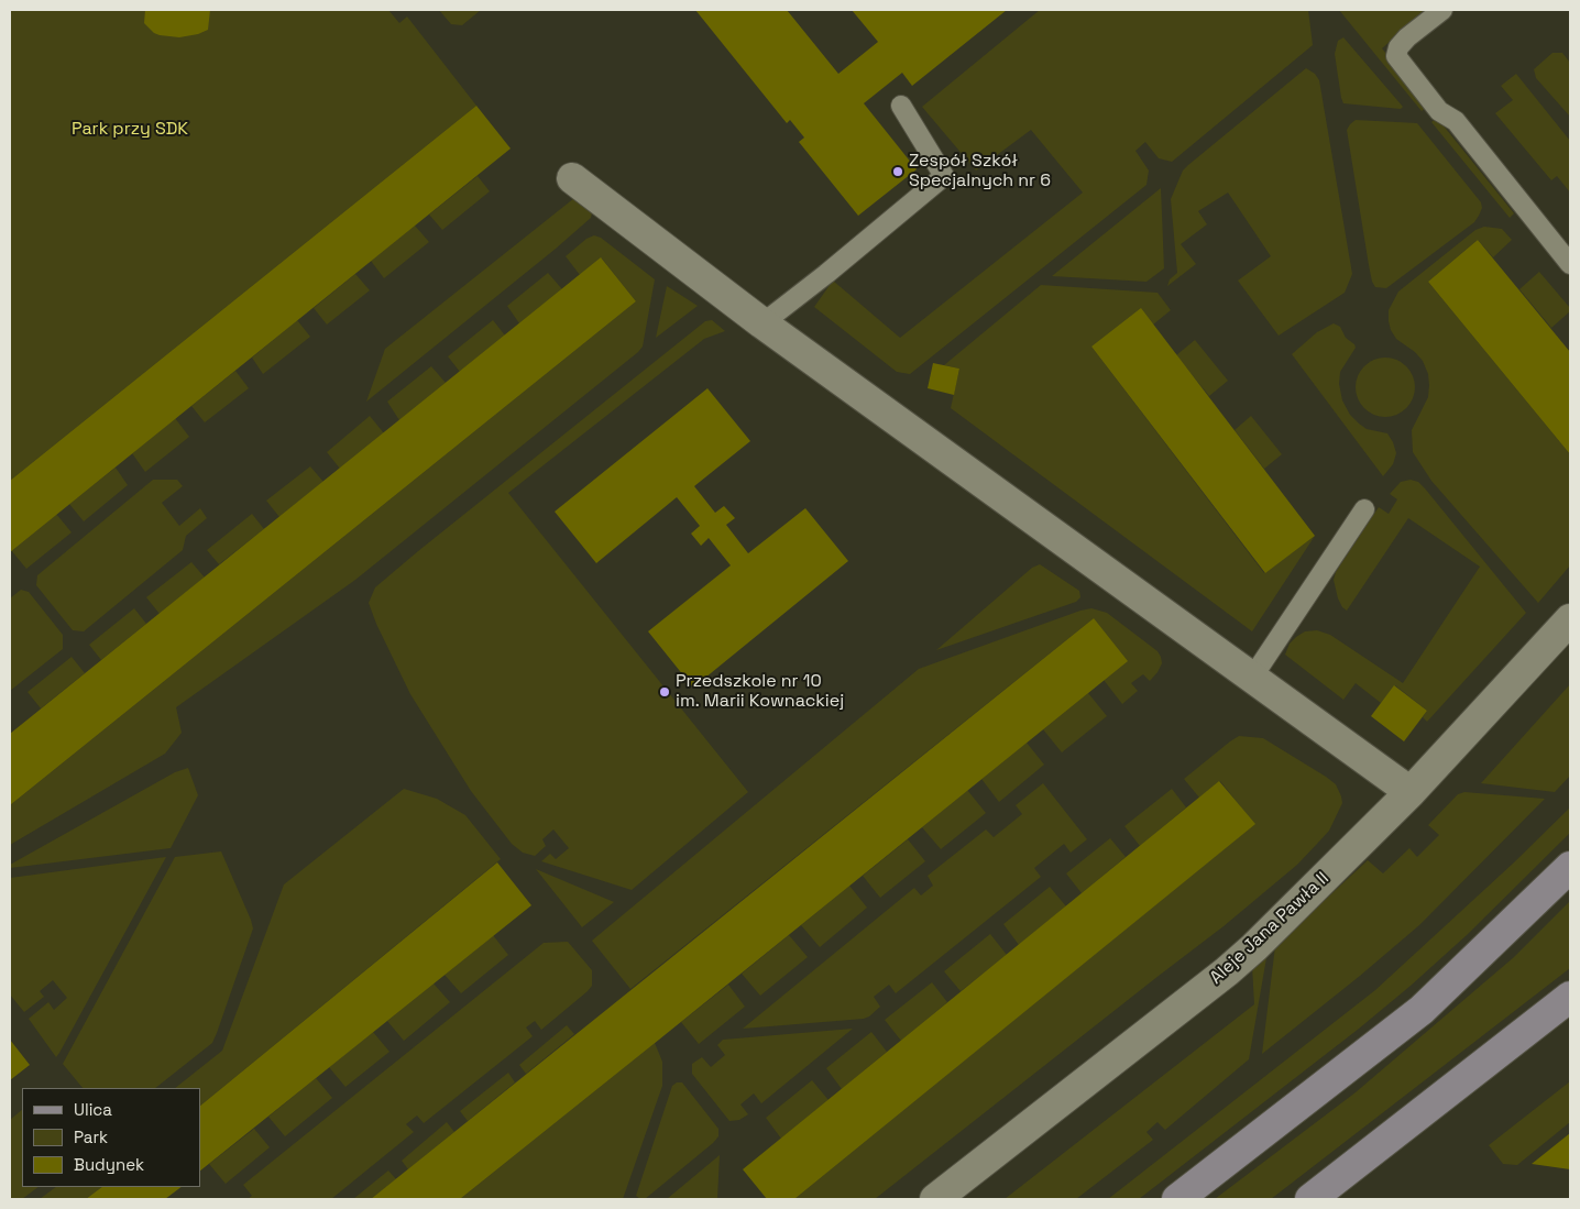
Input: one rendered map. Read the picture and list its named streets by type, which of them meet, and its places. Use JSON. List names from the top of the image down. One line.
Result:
{"streets":{"street":["Aleje Jana Pawła II"]},"parks":["Park przy SDK"],"places":["Zespół Szkół Specjalnych nr 6","Przedszkole nr 10 im. Marii Kownackiej"],"legend":["Ulica","Park","Budynek"]}
